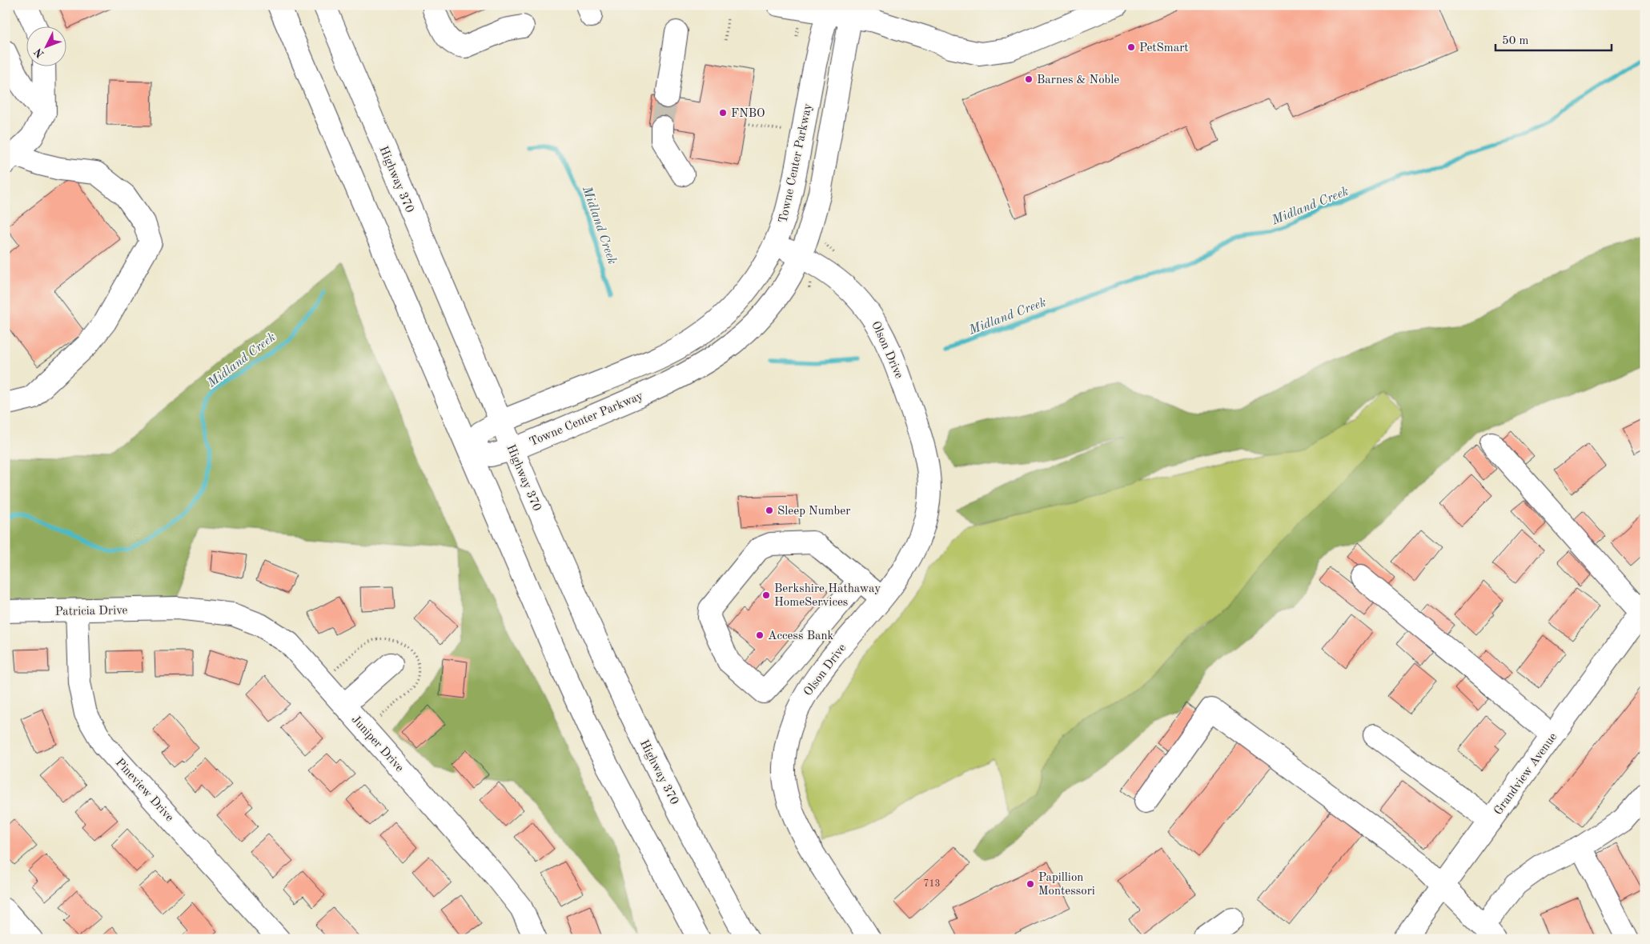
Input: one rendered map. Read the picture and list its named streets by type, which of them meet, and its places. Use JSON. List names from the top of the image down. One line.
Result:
{"streets":{"main road":["Towne Center Parkway","Highway 370","Olson Drive","Patricia Drive","Juniper Drive","Grandview Avenue","Pineview Drive"]},"crossings":[["Towne Center Parkway","Highway 370"],["Towne Center Parkway","Olson Drive"],["Patricia Drive","Juniper Drive"],["Patricia Drive","Pineview Drive"]],"water":["Midland Creek"],"places":["PetSmart","Barnes & Noble","FNBO","Sleep Number","Berkshire Hathaway HomeServices","Access Bank","Papillion Montessori"],"house_numbers":["713"],"scale_bar":"50 m","north":"bottom left"}
